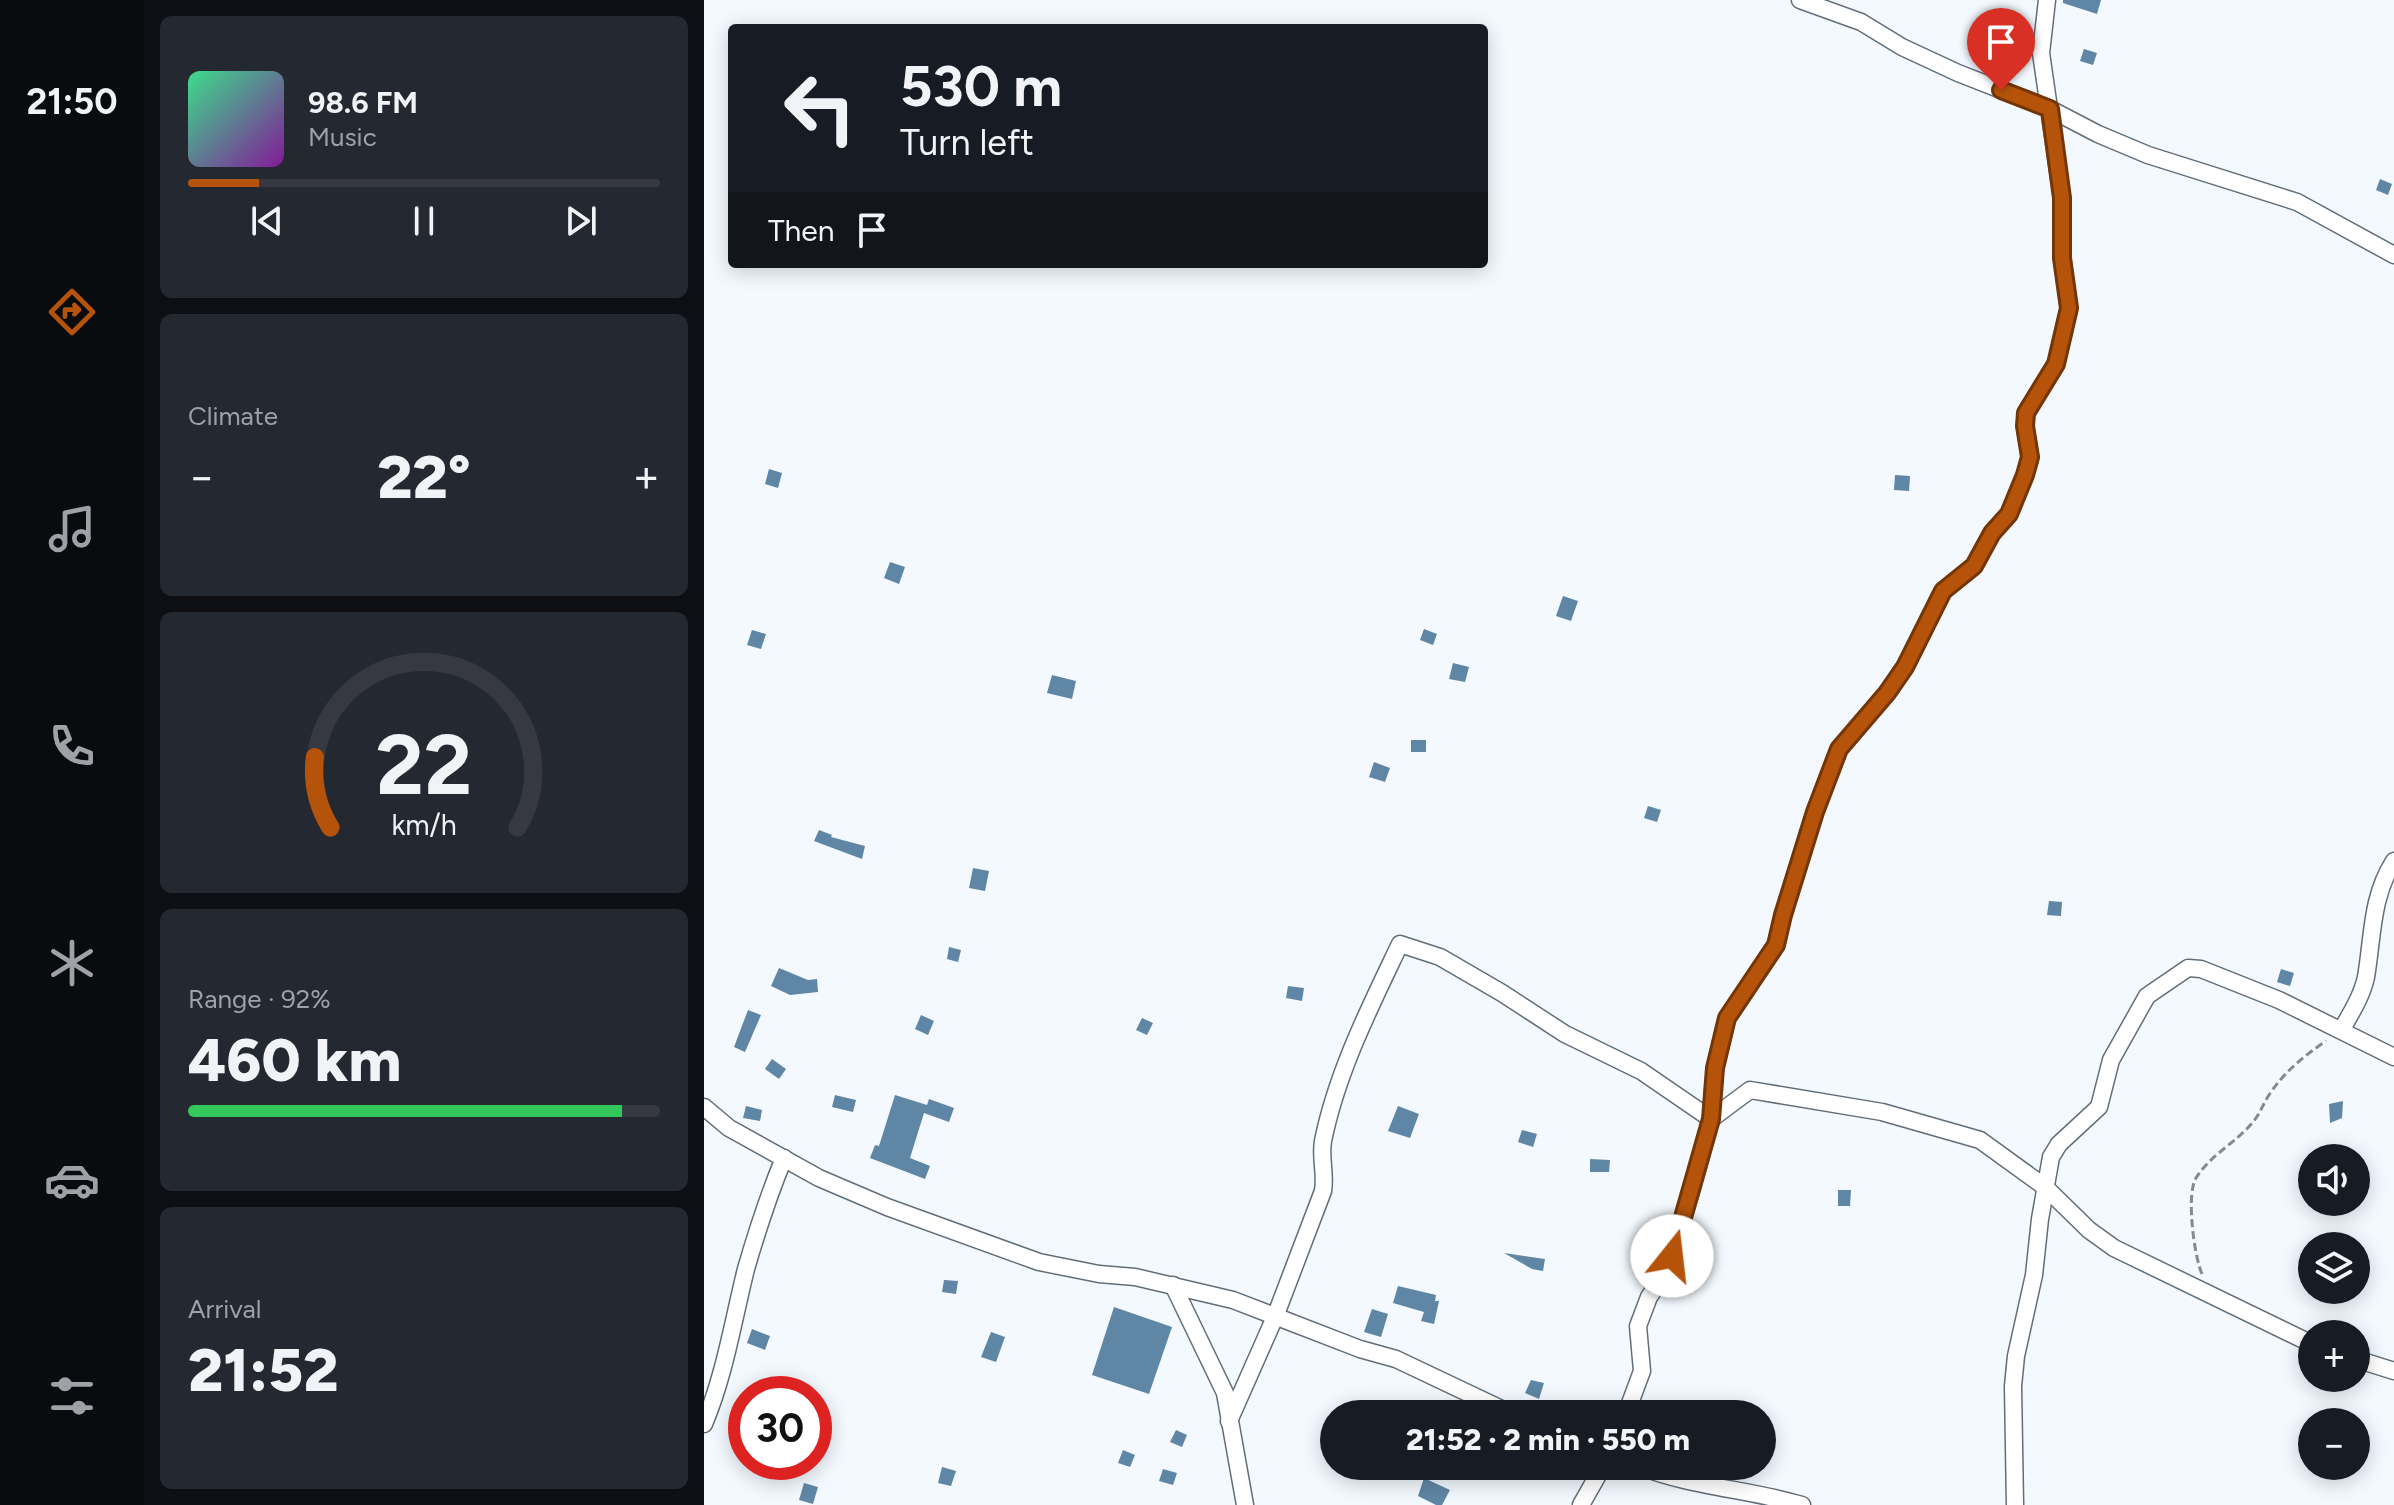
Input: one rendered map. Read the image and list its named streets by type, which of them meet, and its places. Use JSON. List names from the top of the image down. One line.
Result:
{"page":{"tabs":"21:50","turn":["530 m","Turn left"],"song":["98.6 FM","Music"],"then":"Then","tile":["Climate",["Range · 92%","460 km"],["Arrival","21:52"]],"heat":["−","22°","+"],"map_buttons":["+","−"],"limit":"30","trip":"21:52 · 2 min · 550 m","gauge":["22","km/h"]}}
